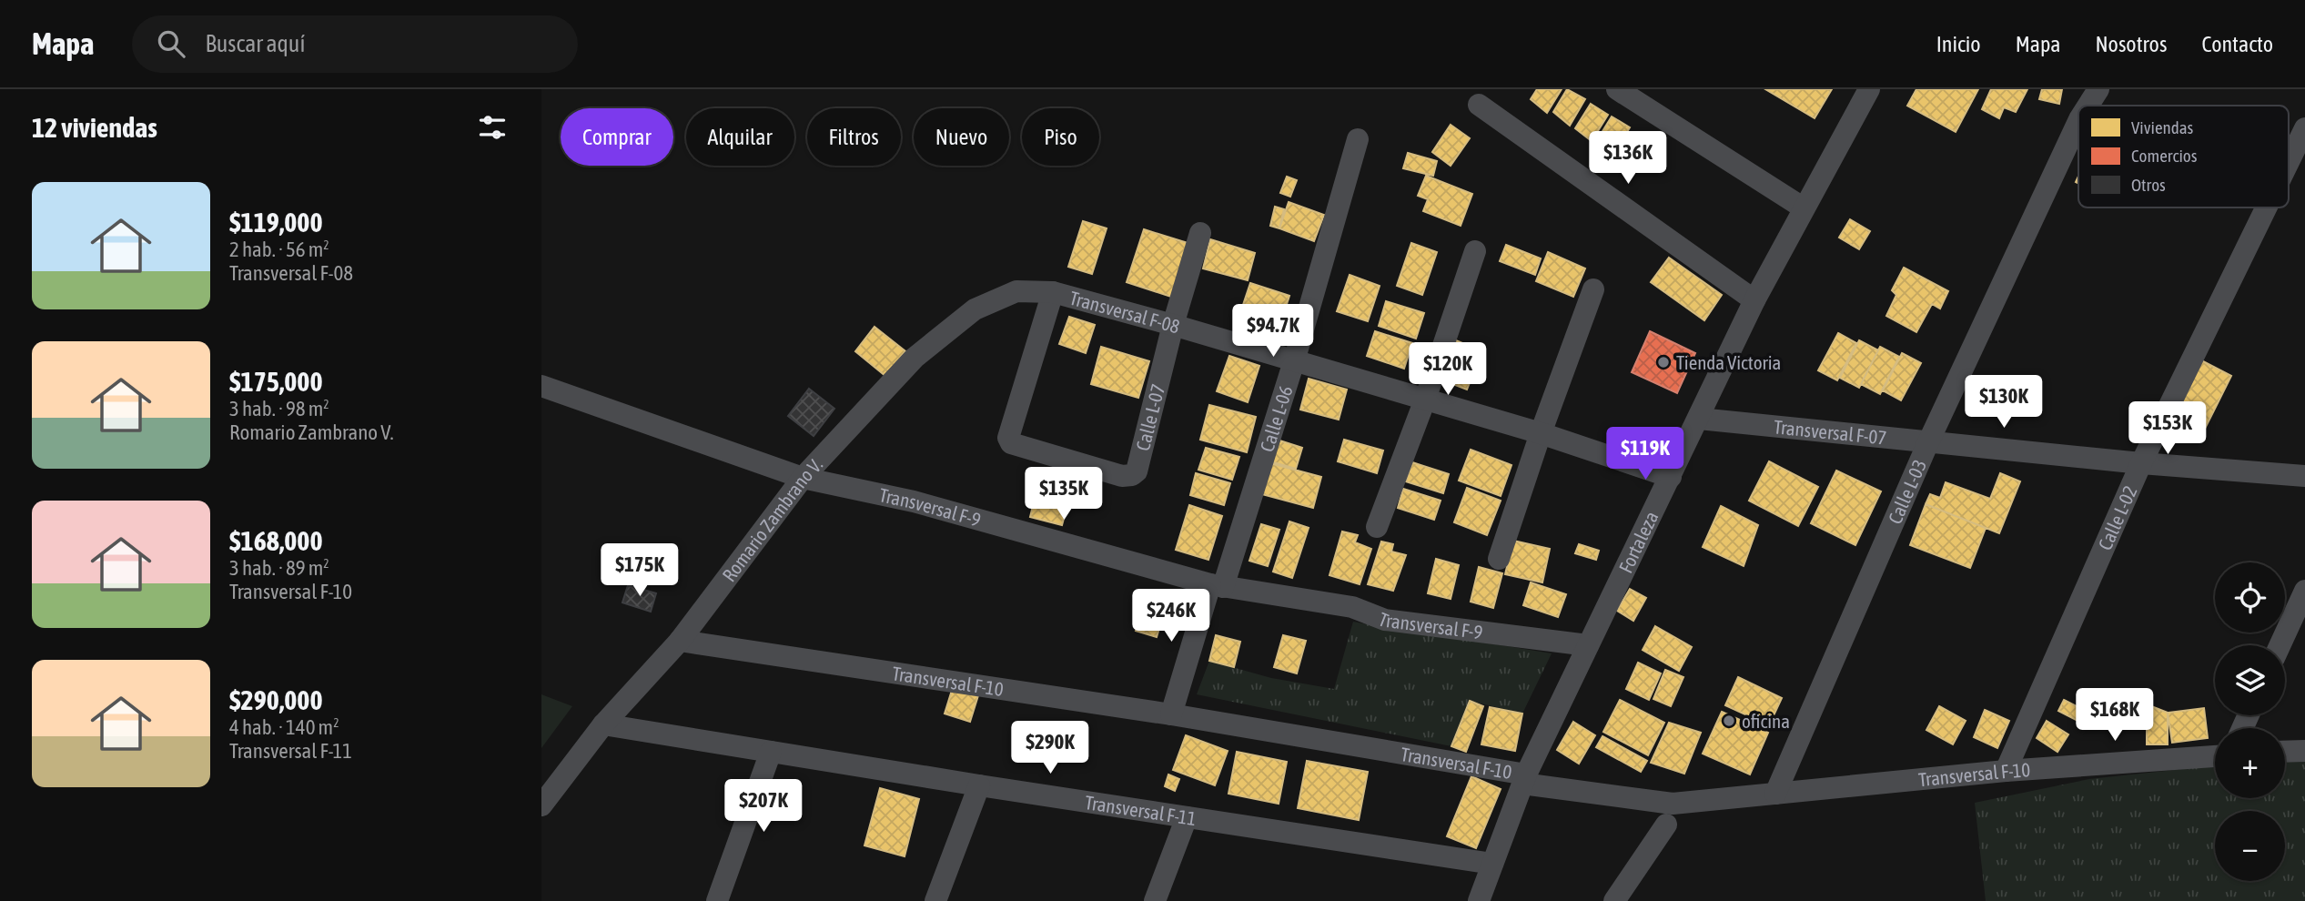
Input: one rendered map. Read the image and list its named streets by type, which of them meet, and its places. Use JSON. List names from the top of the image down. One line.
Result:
{"streets":{"street":["Transversal F-08","Calle L-07","Calle L-06","Transversal F-07","Calle L-03","Transversal F-9","Calle L-02","Romario Zambrano V.","Fortaleza","Transversal F-10","Transversal F-11"]},"crossings":[["Transversal F-08","Calle L-07"],["Transversal F-08","Calle L-06"],["Transversal F-08","Romario Zambrano V."],["Transversal F-08","Fortaleza"],["Calle L-06","Transversal F-9"],["Calle L-06","Transversal F-10"],["Transversal F-07","Calle L-03"],["Transversal F-07","Calle L-02"],["Transversal F-07","Fortaleza"],["Calle L-03","Transversal F-10"],["Transversal F-9","Romario Zambrano V."],["Transversal F-9","Fortaleza"],["Calle L-02","Transversal F-10"],["Romario Zambrano V.","Transversal F-10"],["Romario Zambrano V.","Transversal F-11"],["Fortaleza","Transversal F-10"],["Fortaleza","Transversal F-11"]],"places":["Tienda Victoria","oficina"],"legend":["Viviendas","Comercios","Otros"],"page":{"header":"Mapa","search":"Buscar aquí","nav":["Inicio","Mapa","Nosotros","Contacto"],"heading":"12 viviendas","chip":["Comprar","Alquilar","Filtros","Nuevo","Piso"],"price":["$136K","$94.7K","$120K","$130K","$153K","$119K","$135K","$175K","$246K","$168K","$290K","$207K"],"list":[{"name":"$119,000","note":"2 hab. · 56 m² · Transversal F-08"},{"name":"$175,000","note":"3 hab. · 98 m² · Romario Zambrano V."},{"name":"$168,000","note":"3 hab. · 89 m² · Transversal F-10"},{"name":"$290,000","note":"4 hab. · 140 m² · Transversal F-11"}],"map_buttons":["+","−"]}}
